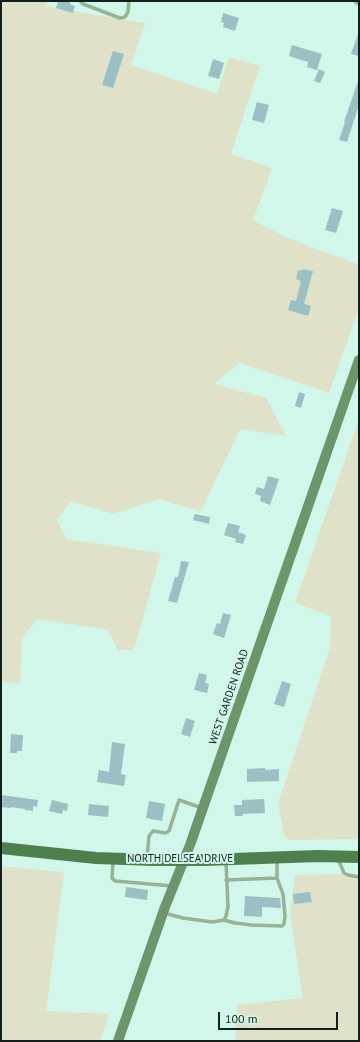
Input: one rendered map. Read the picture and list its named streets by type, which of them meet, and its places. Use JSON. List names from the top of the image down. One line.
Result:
{"streets":{"main road":["WEST GARDEN ROAD","NORTH DELSEA DRIVE"]},"crossings":[["WEST GARDEN ROAD","NORTH DELSEA DRIVE"]],"scale_bar":"100 m"}
